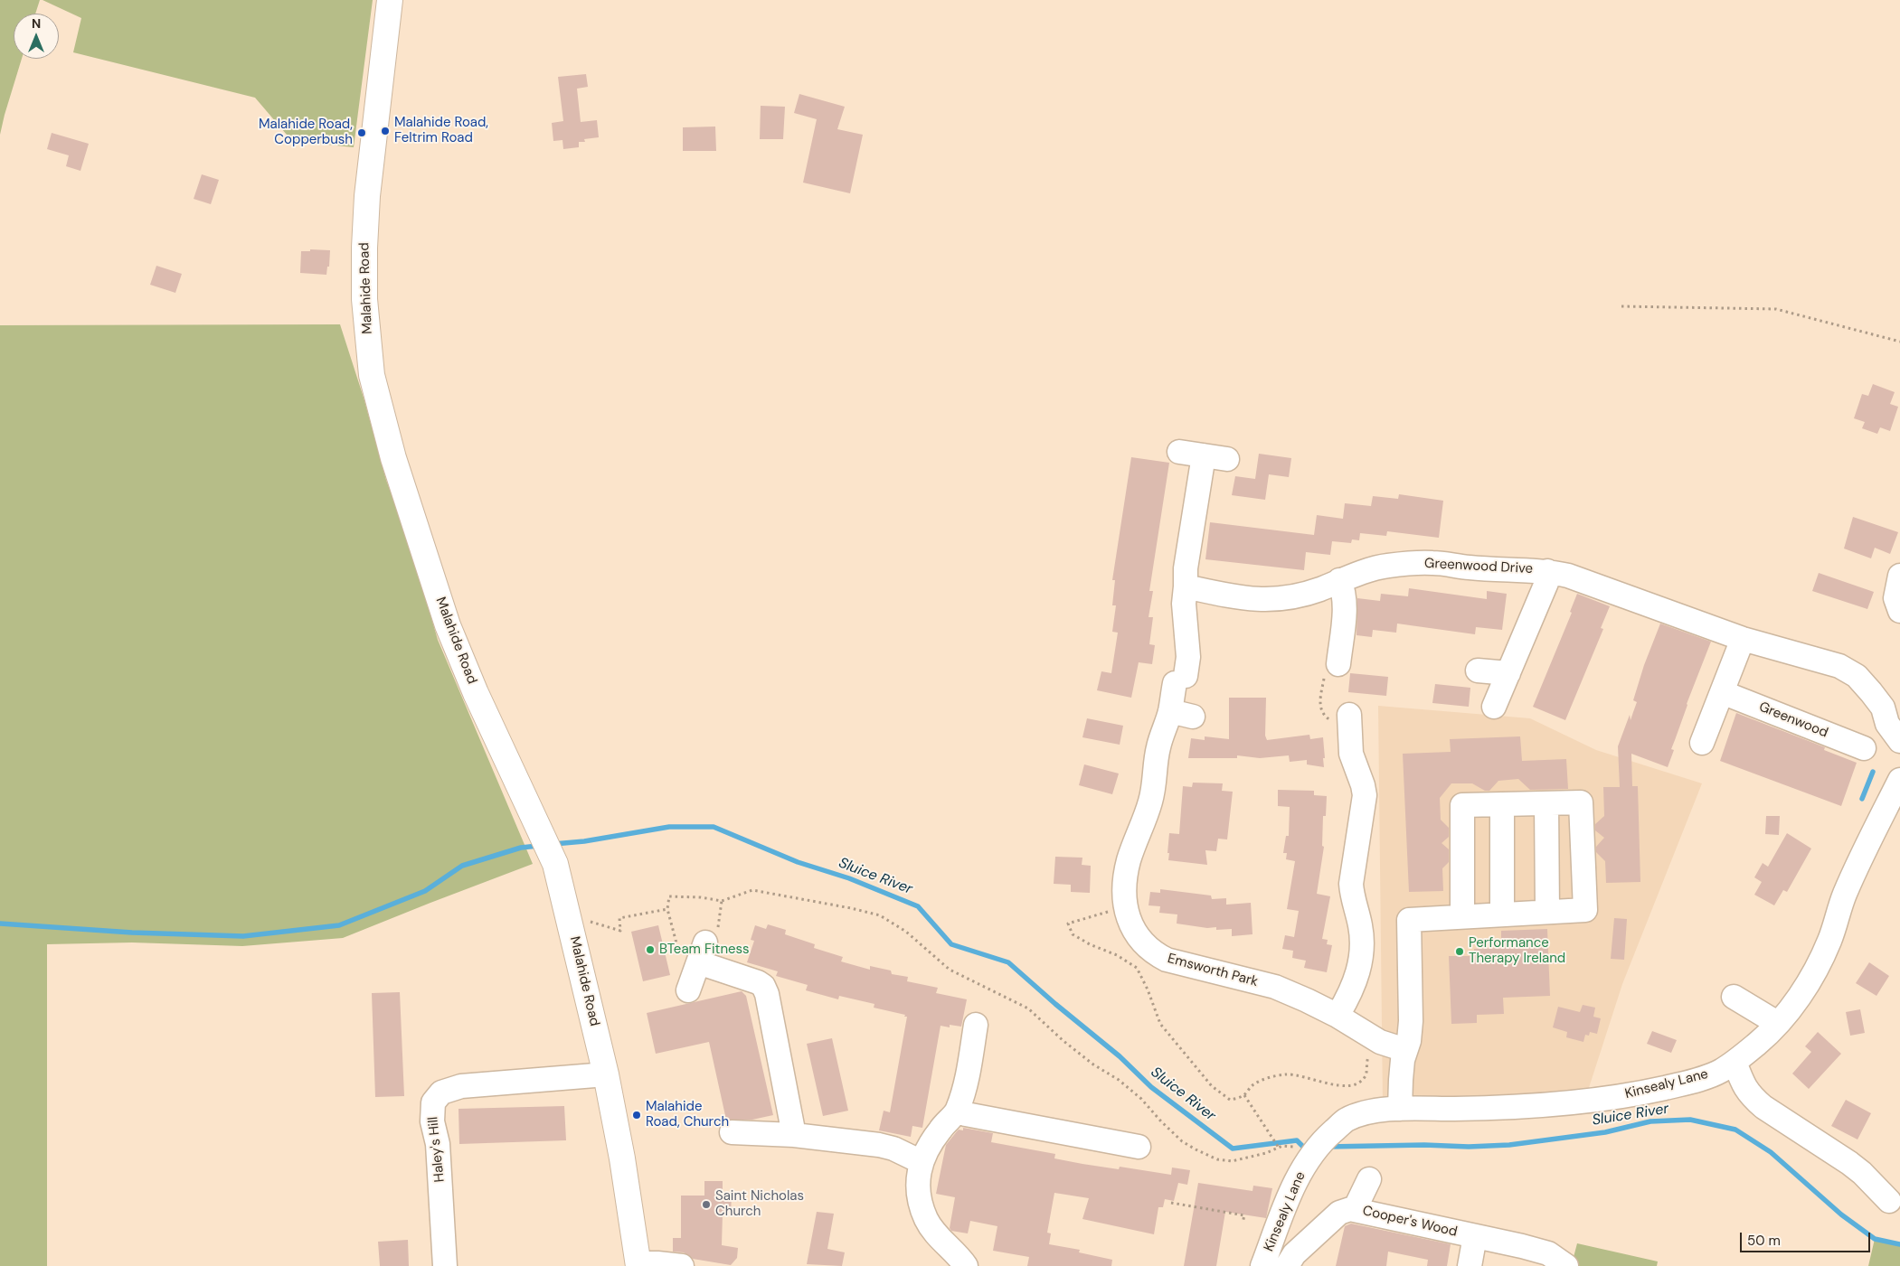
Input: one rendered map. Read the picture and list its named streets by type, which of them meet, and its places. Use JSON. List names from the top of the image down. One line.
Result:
{"streets":{"main road":["Malahide Road"],"street":["Greenwood Drive","Greenwood","Emsworth Park","Kinsealy Lane","Haley's Hill","Cooper's Wood"]},"crossings":[["Malahide Road","Haley's Hill"],["Greenwood Drive","Emsworth Park"]],"water":["Sluice River"],"places":["Malahide Road, Feltrim Road","Malahide Road, Copperbush","BTeam Fitness","Performance Therapy Ireland","Malahide Road, Church","Saint Nicholas Church"],"scale_bar":"50 m","north":"top"}
